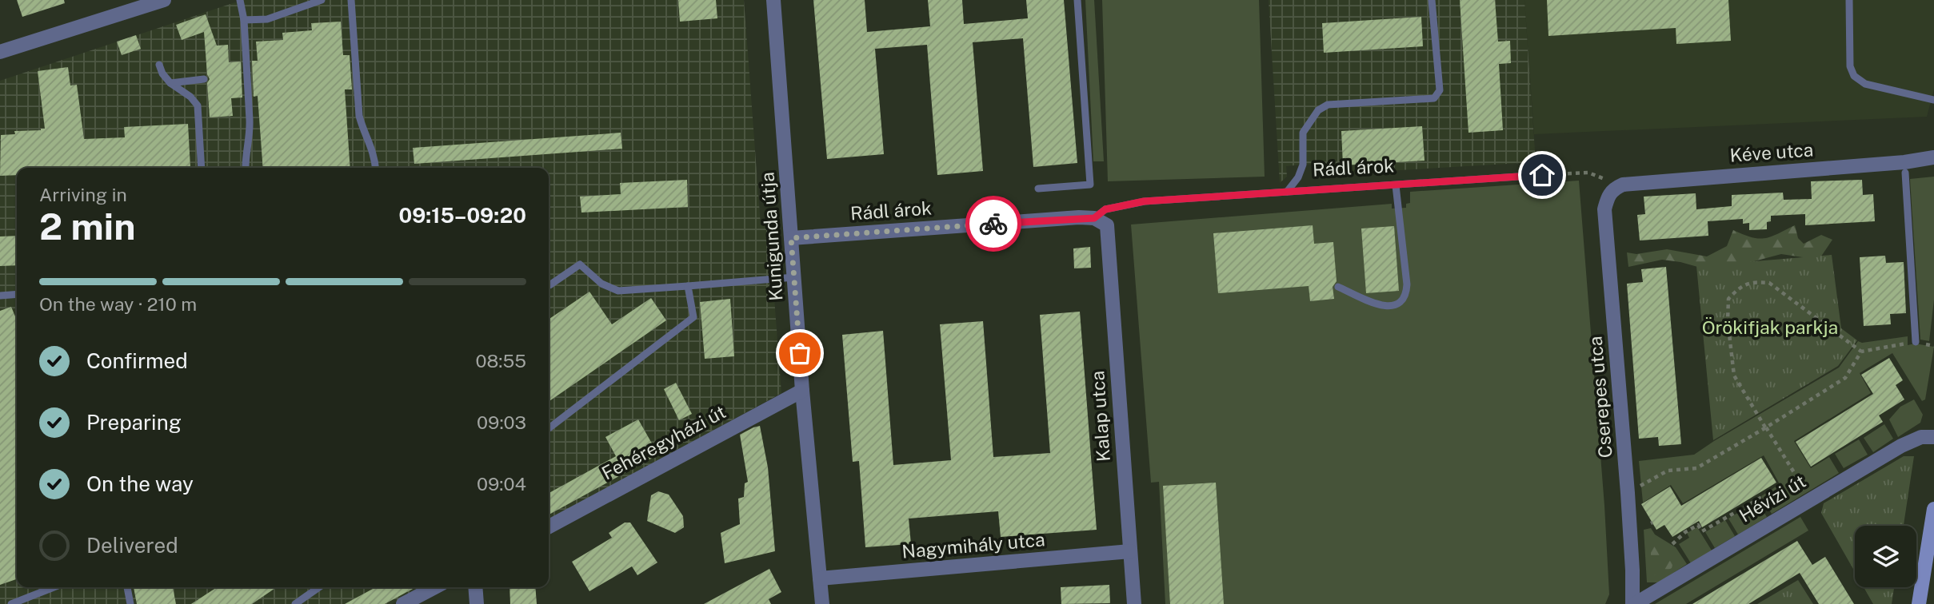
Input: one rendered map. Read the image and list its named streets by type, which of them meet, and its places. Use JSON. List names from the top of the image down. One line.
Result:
{"streets":{"street":["Kéve utca","Rádl árok","Kunigunda útja","Cserepes utca","Kalap utca","Fehéregyházi út","Hévízi út","Nagymihály utca"]},"crossings":[["Kéve utca","Cserepes utca"],["Rádl árok","Kunigunda útja"],["Rádl árok","Kalap utca"],["Kunigunda útja","Fehéregyházi út"],["Kunigunda útja","Nagymihály utca"],["Cserepes utca","Hévízi út"],["Kalap utca","Nagymihály utca"]],"parks":["Örökifjak parkja"],"page":{"heading":["2 min","Arriving in","09:15–09:20"],"bar":"On the way · 210 m","list":[["Confirmed","08:55"],["Preparing","09:03"],["On the way","09:04"],"Delivered"]}}
